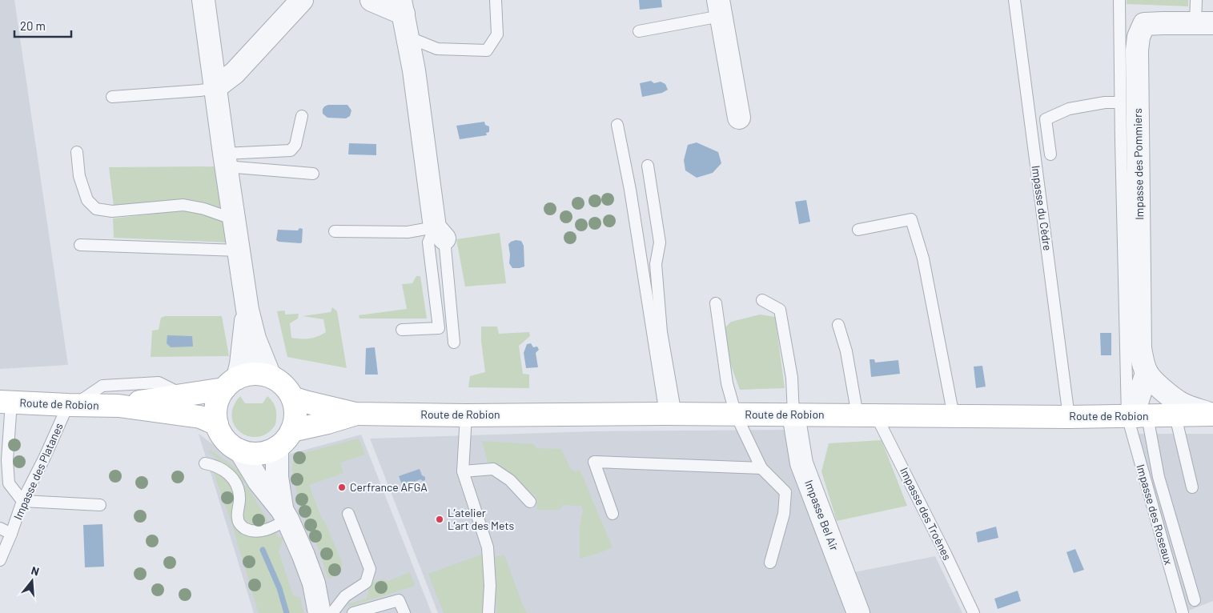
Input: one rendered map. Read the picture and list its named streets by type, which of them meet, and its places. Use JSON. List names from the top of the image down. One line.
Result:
{"streets":{"main road":["Route de Robion"],"street":["Impasse des Pommiers","Impasse Bel Air"],"lane":["Impasse du Cèdre","Impasse des Platanes","Impasse des Troènes","Impasse des Roseaux"]},"crossings":[["Impasse du Cèdre","Route de Robion"],["Route de Robion","Impasse des Platanes"],["Route de Robion","Impasse des Troènes"],["Route de Robion","Impasse des Roseaux"],["Route de Robion","Impasse Bel Air"]],"places":["Cerfrance AFGA","L’atelier L’art des Mets"],"scale_bar":"20 m","north":"top"}
